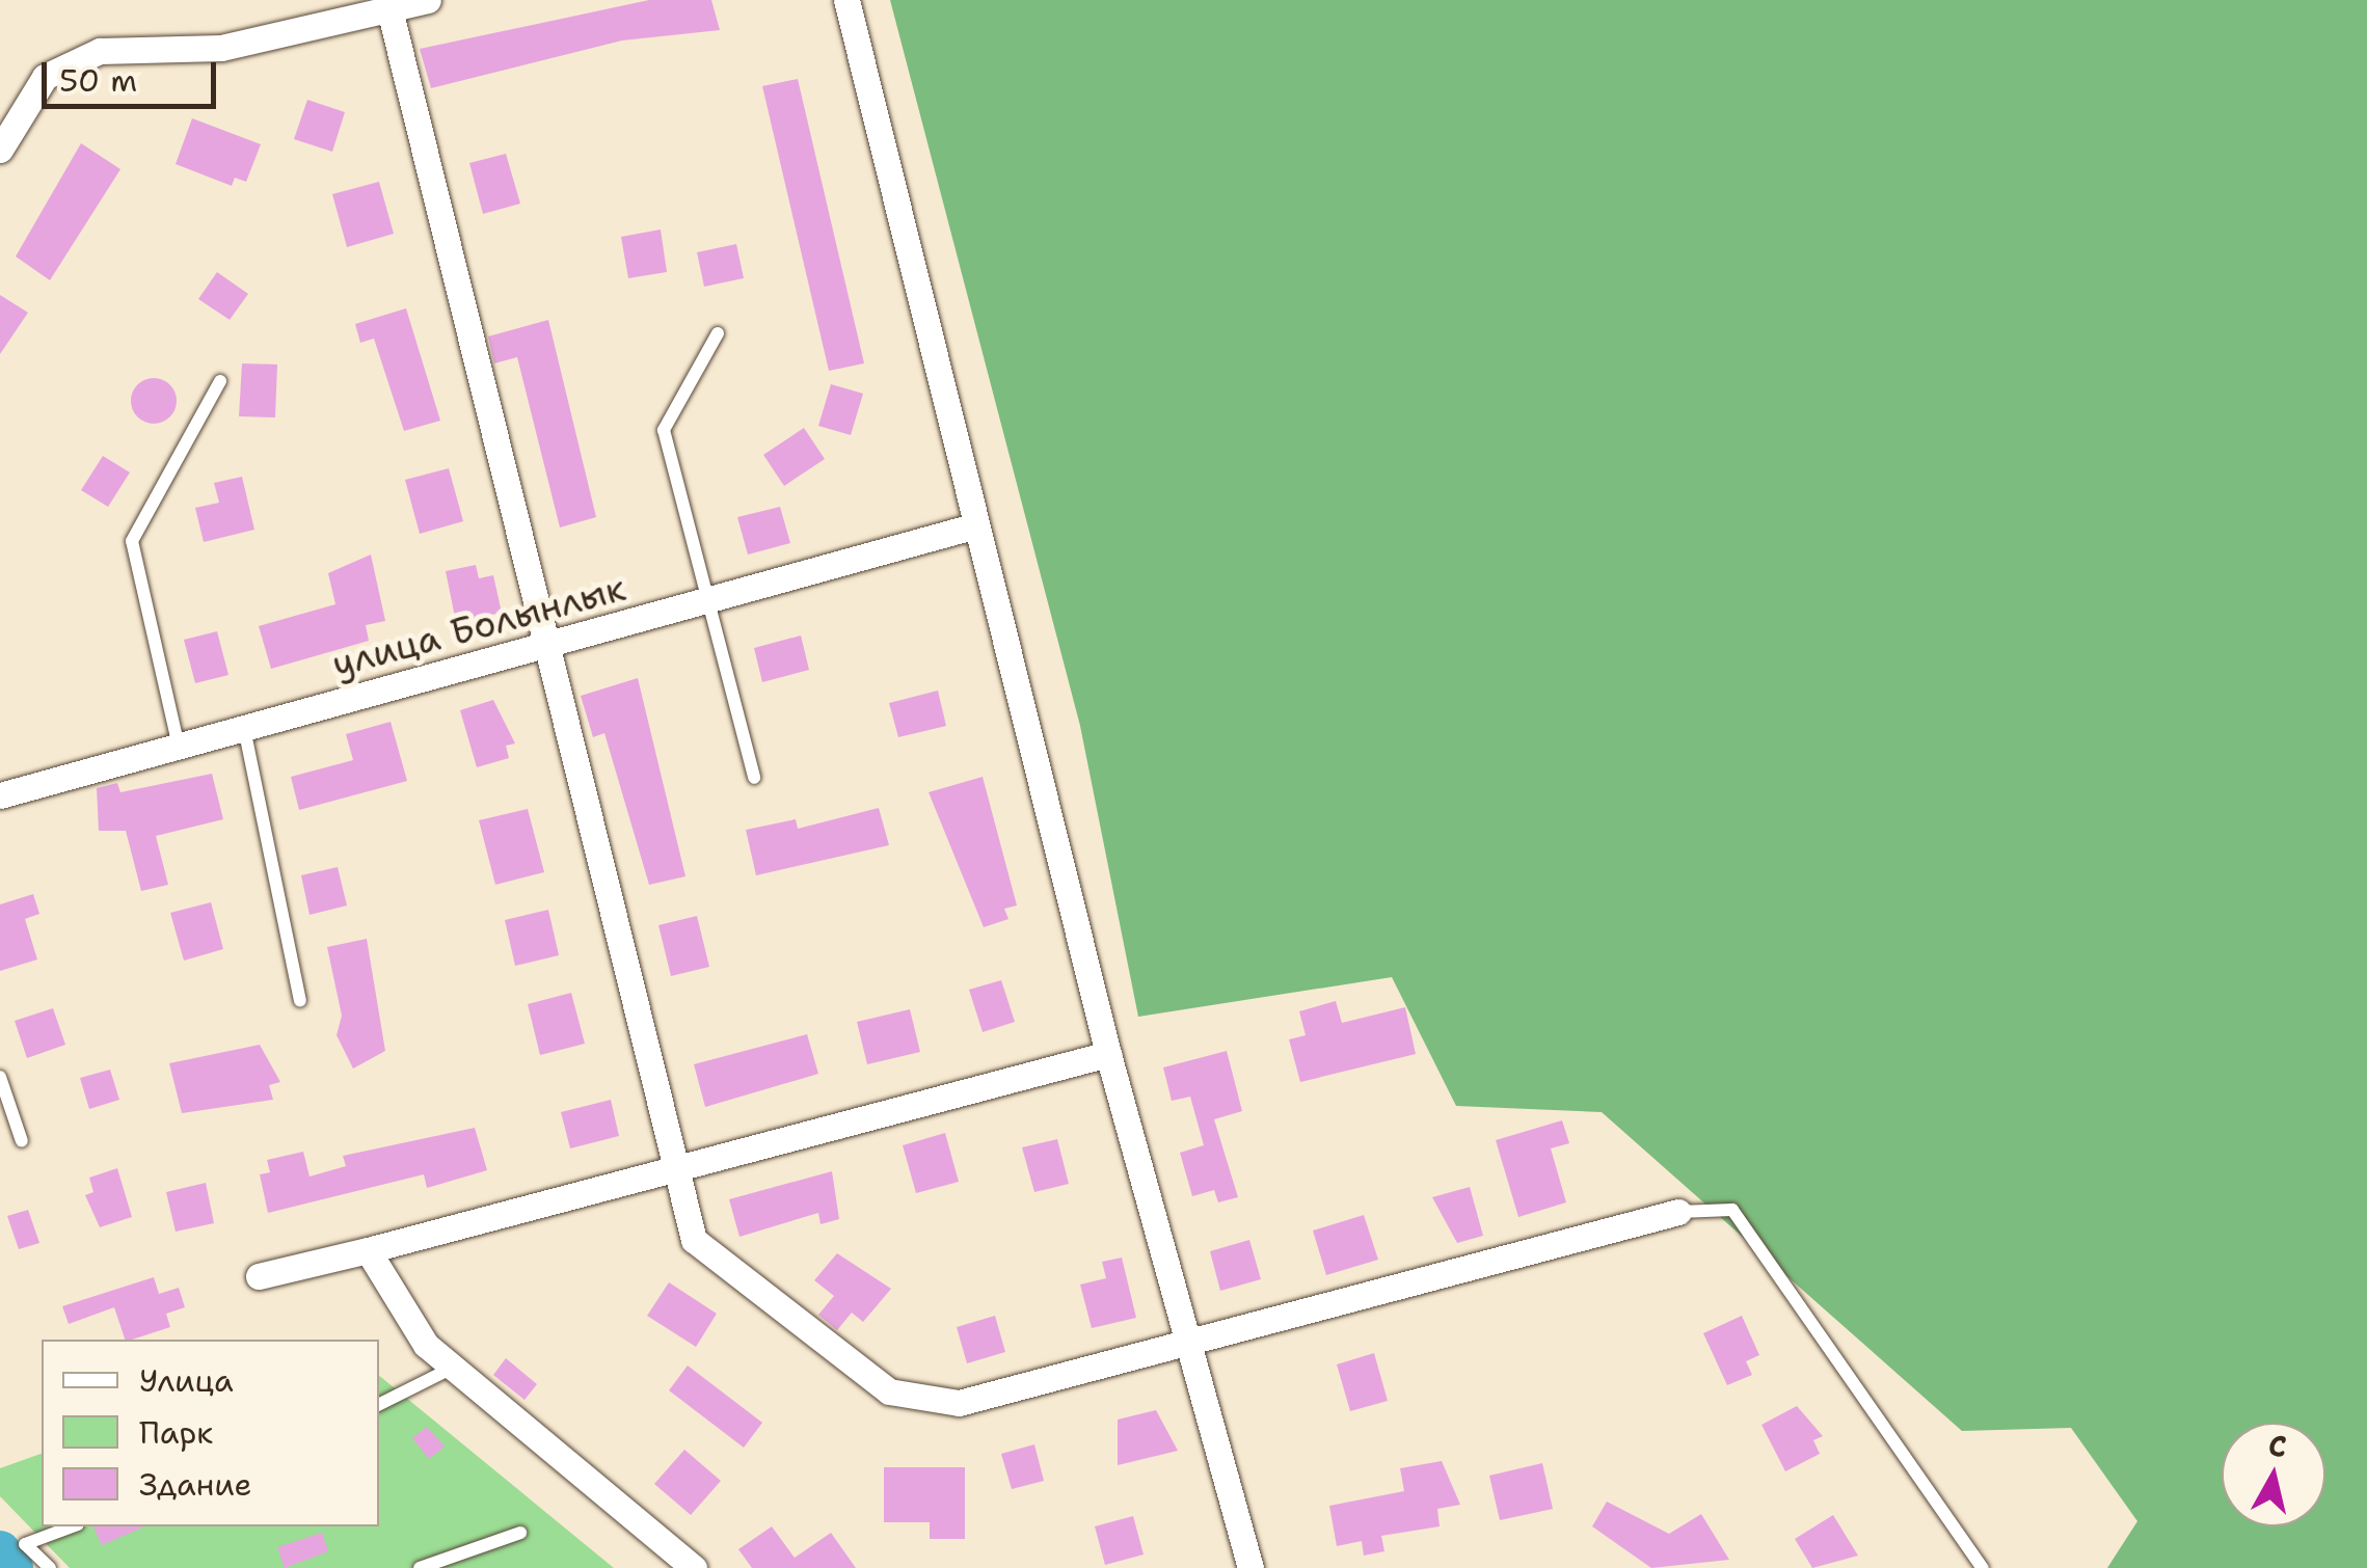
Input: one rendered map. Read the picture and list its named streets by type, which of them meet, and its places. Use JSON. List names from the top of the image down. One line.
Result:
{"streets":{"street":["улица Болынлык"]},"legend":["Улица","Парк","Здание"],"scale_bar":"50 m","north":"top"}
